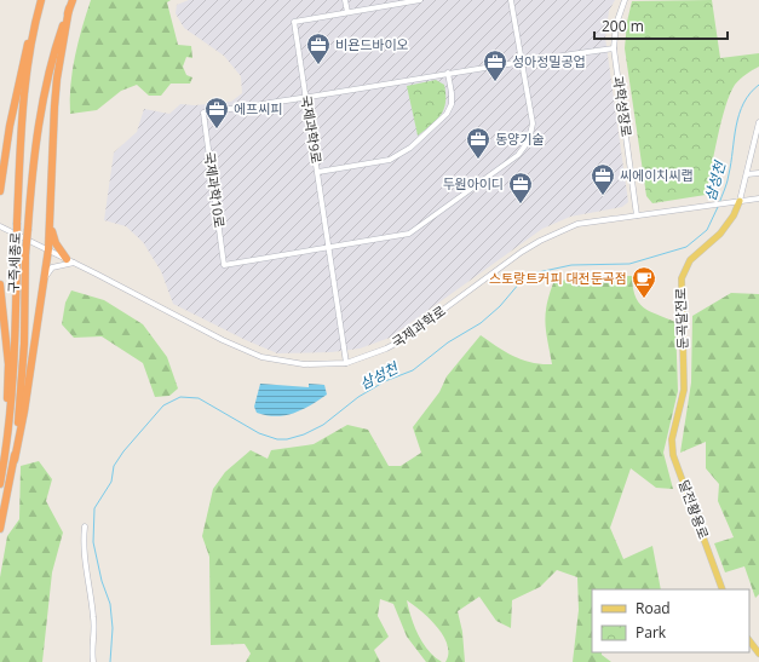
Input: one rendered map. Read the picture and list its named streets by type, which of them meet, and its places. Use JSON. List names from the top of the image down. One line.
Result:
{"streets":{"highway":["구즉세종로"],"main road":["둔곡달전로","달전황용로"],"street":["과학성장로","국제과학9로","국제과학10로","국제과학로"]},"crossings":[["과학성장로","국제과학로"],["국제과학9로","국제과학10로"],["국제과학9로","국제과학로"],["둔곡달전로","국제과학로"],["둔곡달전로","달전황용로"]],"water":["삼성천"],"places":{"office":["비욘드바이오","성아정밀공업","에프씨피","동양기술","씨에이치씨랩","두원아이디"],"cafe":["스토랑트커피 대전둔곡점"]},"legend":["Road","Park"],"scale_bar":"200 m"}
